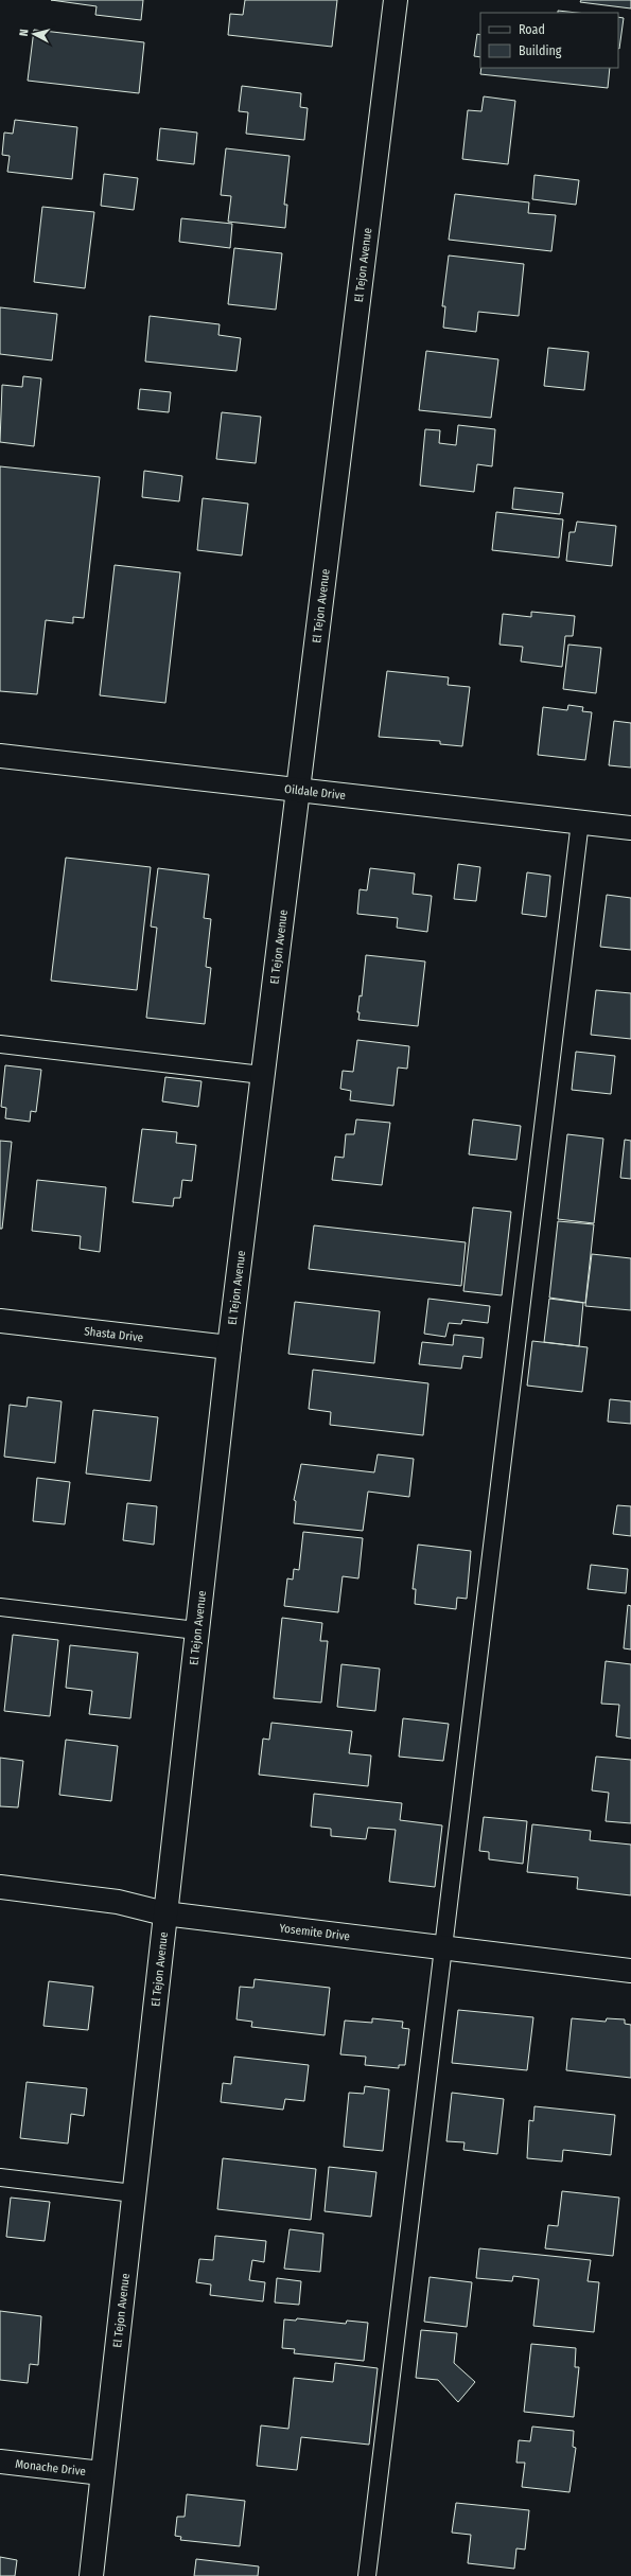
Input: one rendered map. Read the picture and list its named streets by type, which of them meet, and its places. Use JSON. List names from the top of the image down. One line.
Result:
{"streets":{"street":["El Tejon Avenue","Oildale Drive","Shasta Drive","Yosemite Drive","Monache Drive"]},"crossings":[["El Tejon Avenue","Oildale Drive"],["El Tejon Avenue","Shasta Drive"],["El Tejon Avenue","Yosemite Drive"],["El Tejon Avenue","Monache Drive"]],"legend":["Road","Building"],"north":"left"}
